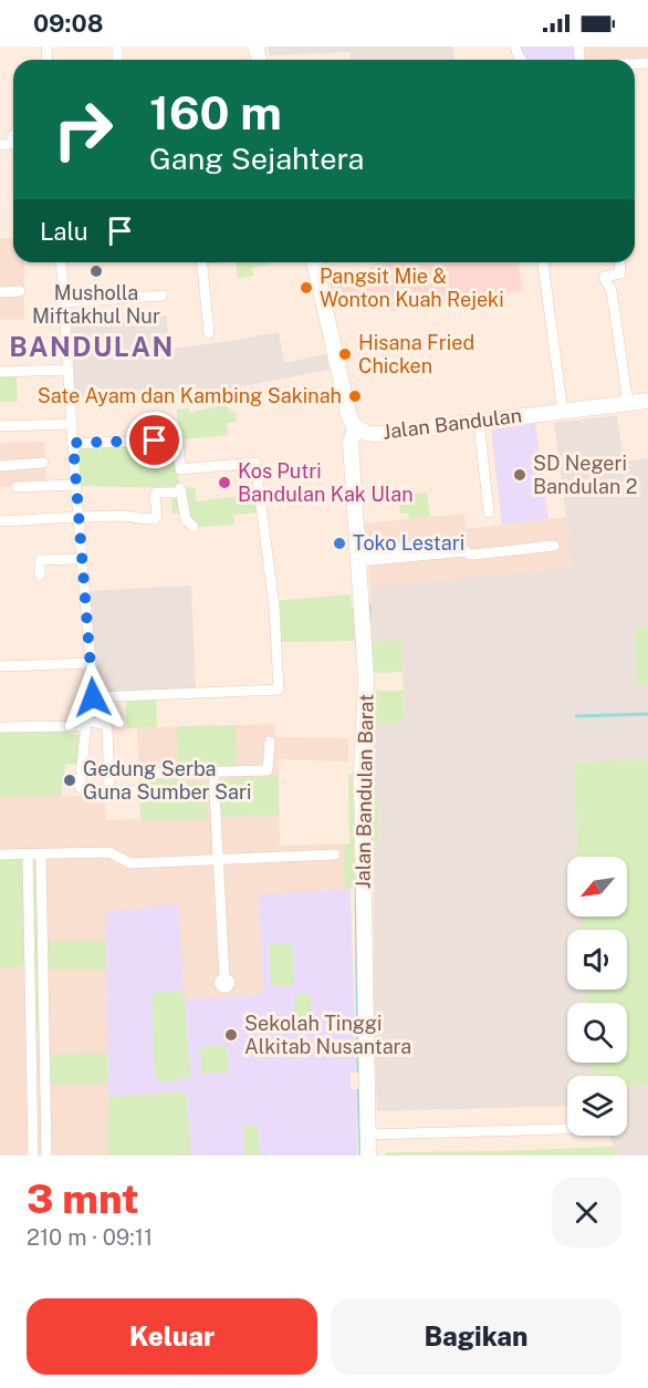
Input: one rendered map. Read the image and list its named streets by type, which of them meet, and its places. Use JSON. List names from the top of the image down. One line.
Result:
{"streets":{"street":["Jalan Bandulan","Jalan Bandulan Barat"]},"crossings":[["Jalan Bandulan","Jalan Bandulan Barat"]],"districts":["BANDULAN"],"places":["Musholla Miftakhul Nur","Pangsit Mie & Wonton Kuah Rejeki","Hisana Fried Chicken","Sate Ayam dan Kambing Sakinah","SD Negeri Bandulan 2","Kos Putri Bandulan Kak Ulan","Toko Lestari","Gedung Serba Guna Sumber Sari","Sekolah Tinggi Alkitab Nusantara"],"north":"bottom left","page":{"status":"09:08","turn":["160 m","Gang Sejahtera"],"then":"Lalu","heading":["3 mnt","210 m · 09:11"],"buttons":["Keluar","Bagikan"]}}
